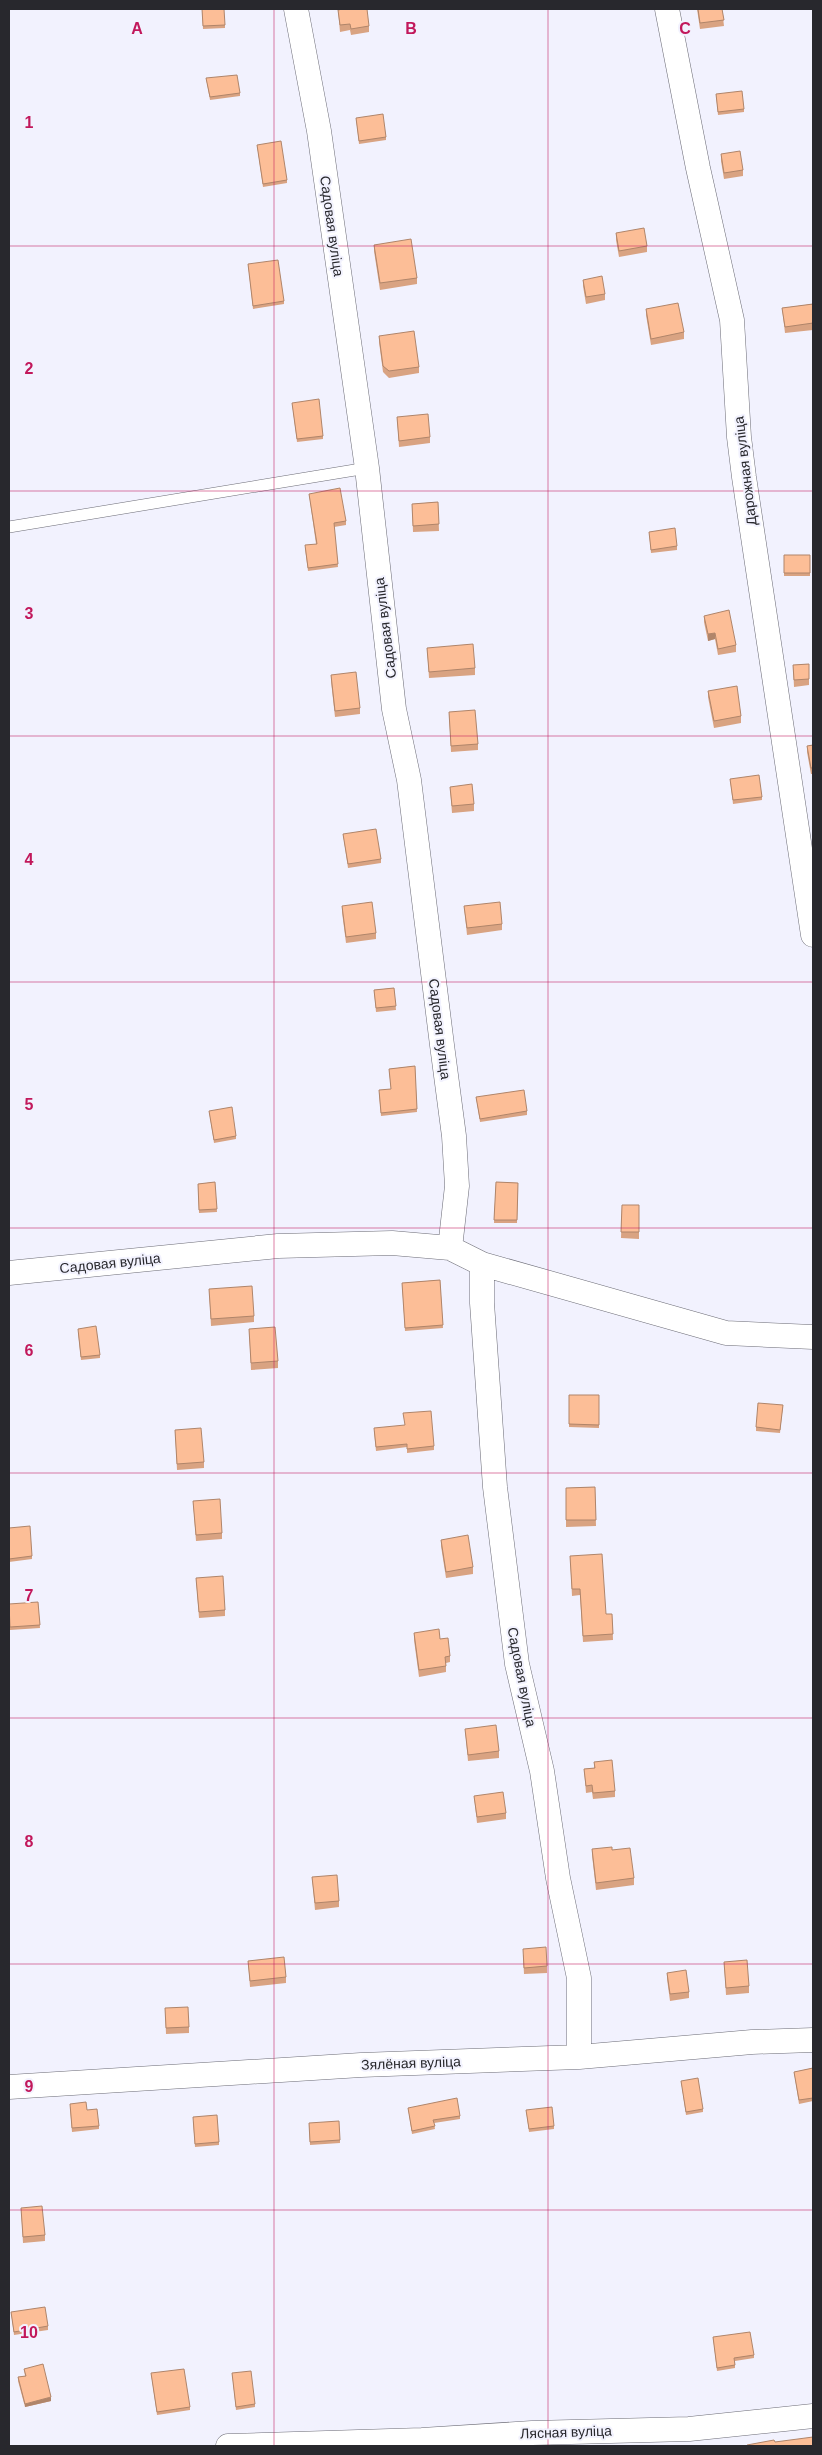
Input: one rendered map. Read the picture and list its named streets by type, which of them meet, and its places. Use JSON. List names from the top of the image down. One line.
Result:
{"streets":{"street":["Садовая вуліца","Дарожная вуліца","Зялёная вуліца","Лясная вуліца"]},"crossings":[["Садовая вуліца","Зялёная вуліца"]],"grid":{"columns":["A","B","C"],"rows":["1","2","3","4","5","6","7","8","9","10"]}}
